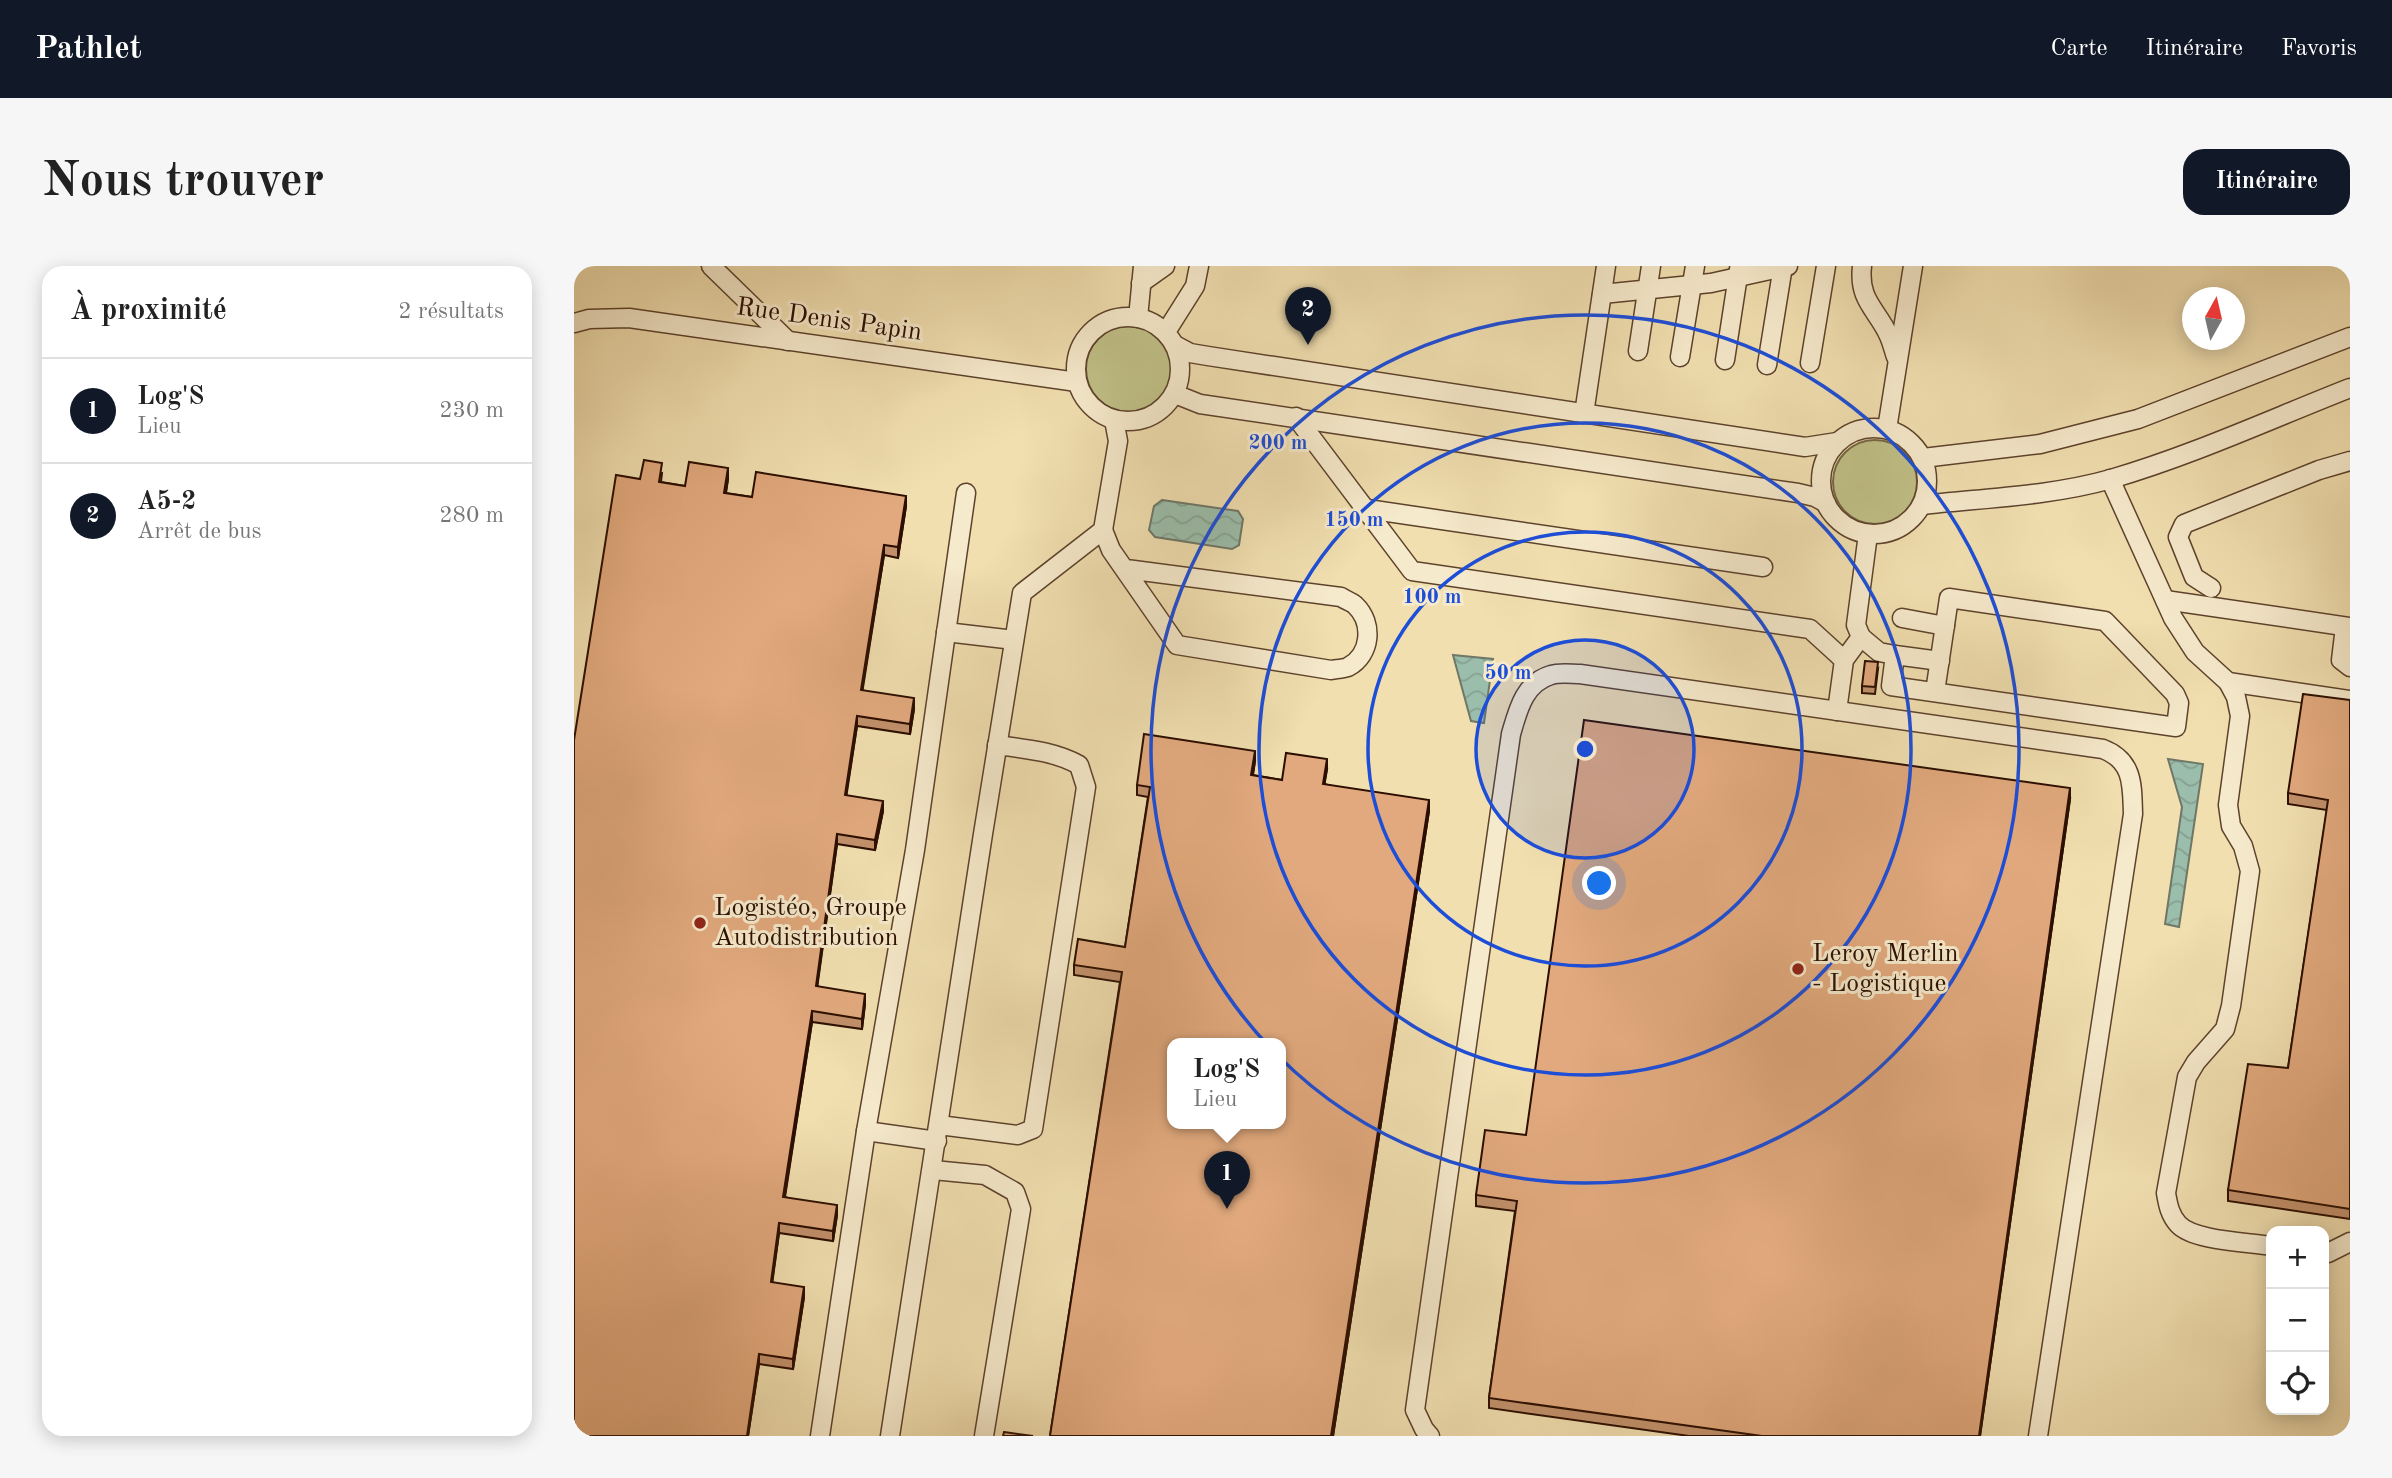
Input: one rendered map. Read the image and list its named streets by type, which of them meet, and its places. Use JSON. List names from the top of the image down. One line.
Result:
{"streets":{"street":["Rue Denis Papin"]},"places":["Logistéo, Groupe Autodistribution","Leroy Merlin - Logistique"],"north":"top","page":{"header":"Pathlet","nav":["Carte","Itinéraire","Favoris"],"buttons":"Itinéraire","title":"Nous trouver","heading":["À proximité","2 résultats"],"pins":["2","1"],"list":[{"mark":"1","name":"Log'S","note":"Lieu","value":"230 m"},{"mark":"2","name":"A5-2","note":"Arrêt de bus","value":"280 m"}],"popup":["Log'S","Lieu"],"map_buttons":["+","−"]},"rings":["200 m","150 m","100 m","50 m"]}
